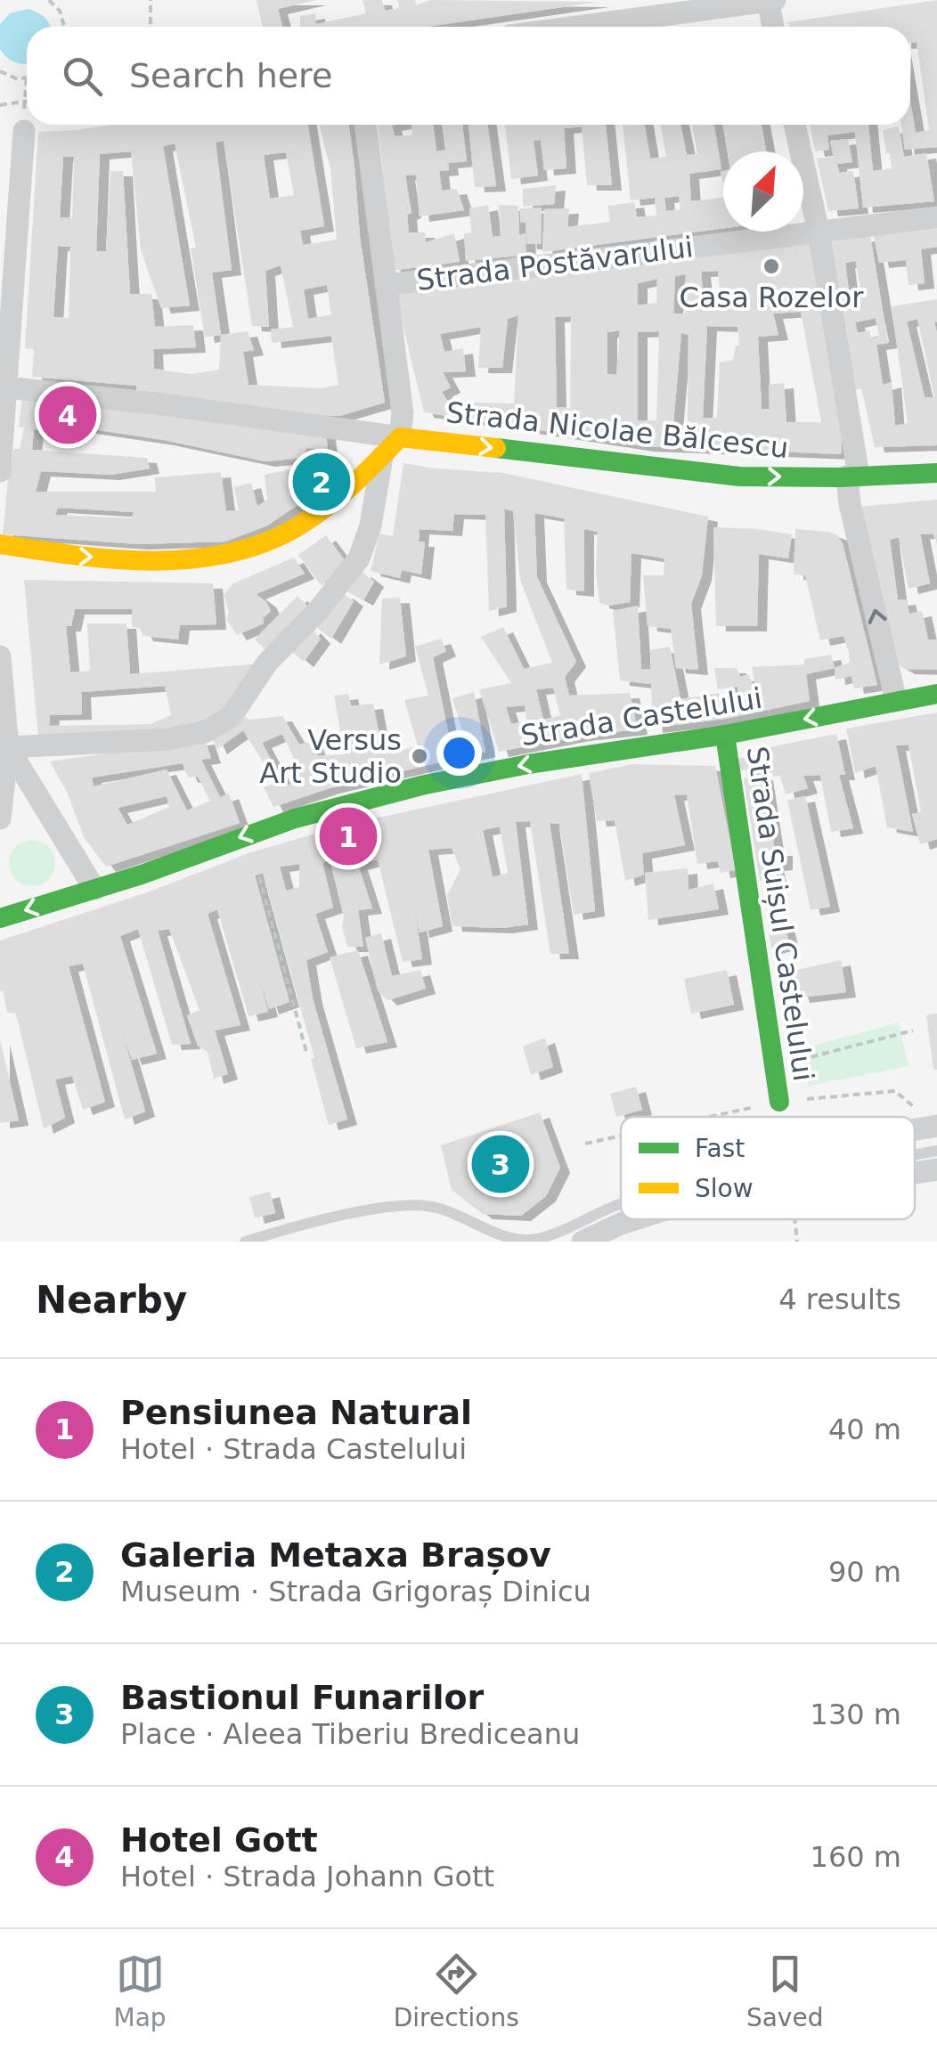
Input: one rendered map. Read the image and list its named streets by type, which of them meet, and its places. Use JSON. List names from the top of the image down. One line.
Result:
{"streets":{"street":["Strada Postăvarului","Strada Nicolae Bălcescu","Strada Castelului","Strada Suișul Castelului"]},"crossings":[["Strada Castelului","Strada Suișul Castelului"]],"one_way":["Strada Nicolae Bălcescu","Strada Castelului"],"places":["Casa Rozelor","Versus Art Studio"],"legend":["Fast","Slow"],"north":"top right","page":{"search":"Search here","pins":["4","2","1","3"],"heading":["Nearby","4 results"],"list":[{"mark":"1","name":"Pensiunea Natural","note":"Hotel · Strada Castelului","value":"40 m"},{"mark":"2","name":"Galeria Metaxa Brașov","note":"Museum · Strada Grigoraș Dinicu","value":"90 m"},{"mark":"3","name":"Bastionul Funarilor","note":"Place · Aleea Tiberiu Brediceanu","value":"130 m"},{"mark":"4","name":"Hotel Gott","note":"Hotel · Strada Johann Gott","value":"160 m"}],"nav":["Map","Directions","Saved"]}}
